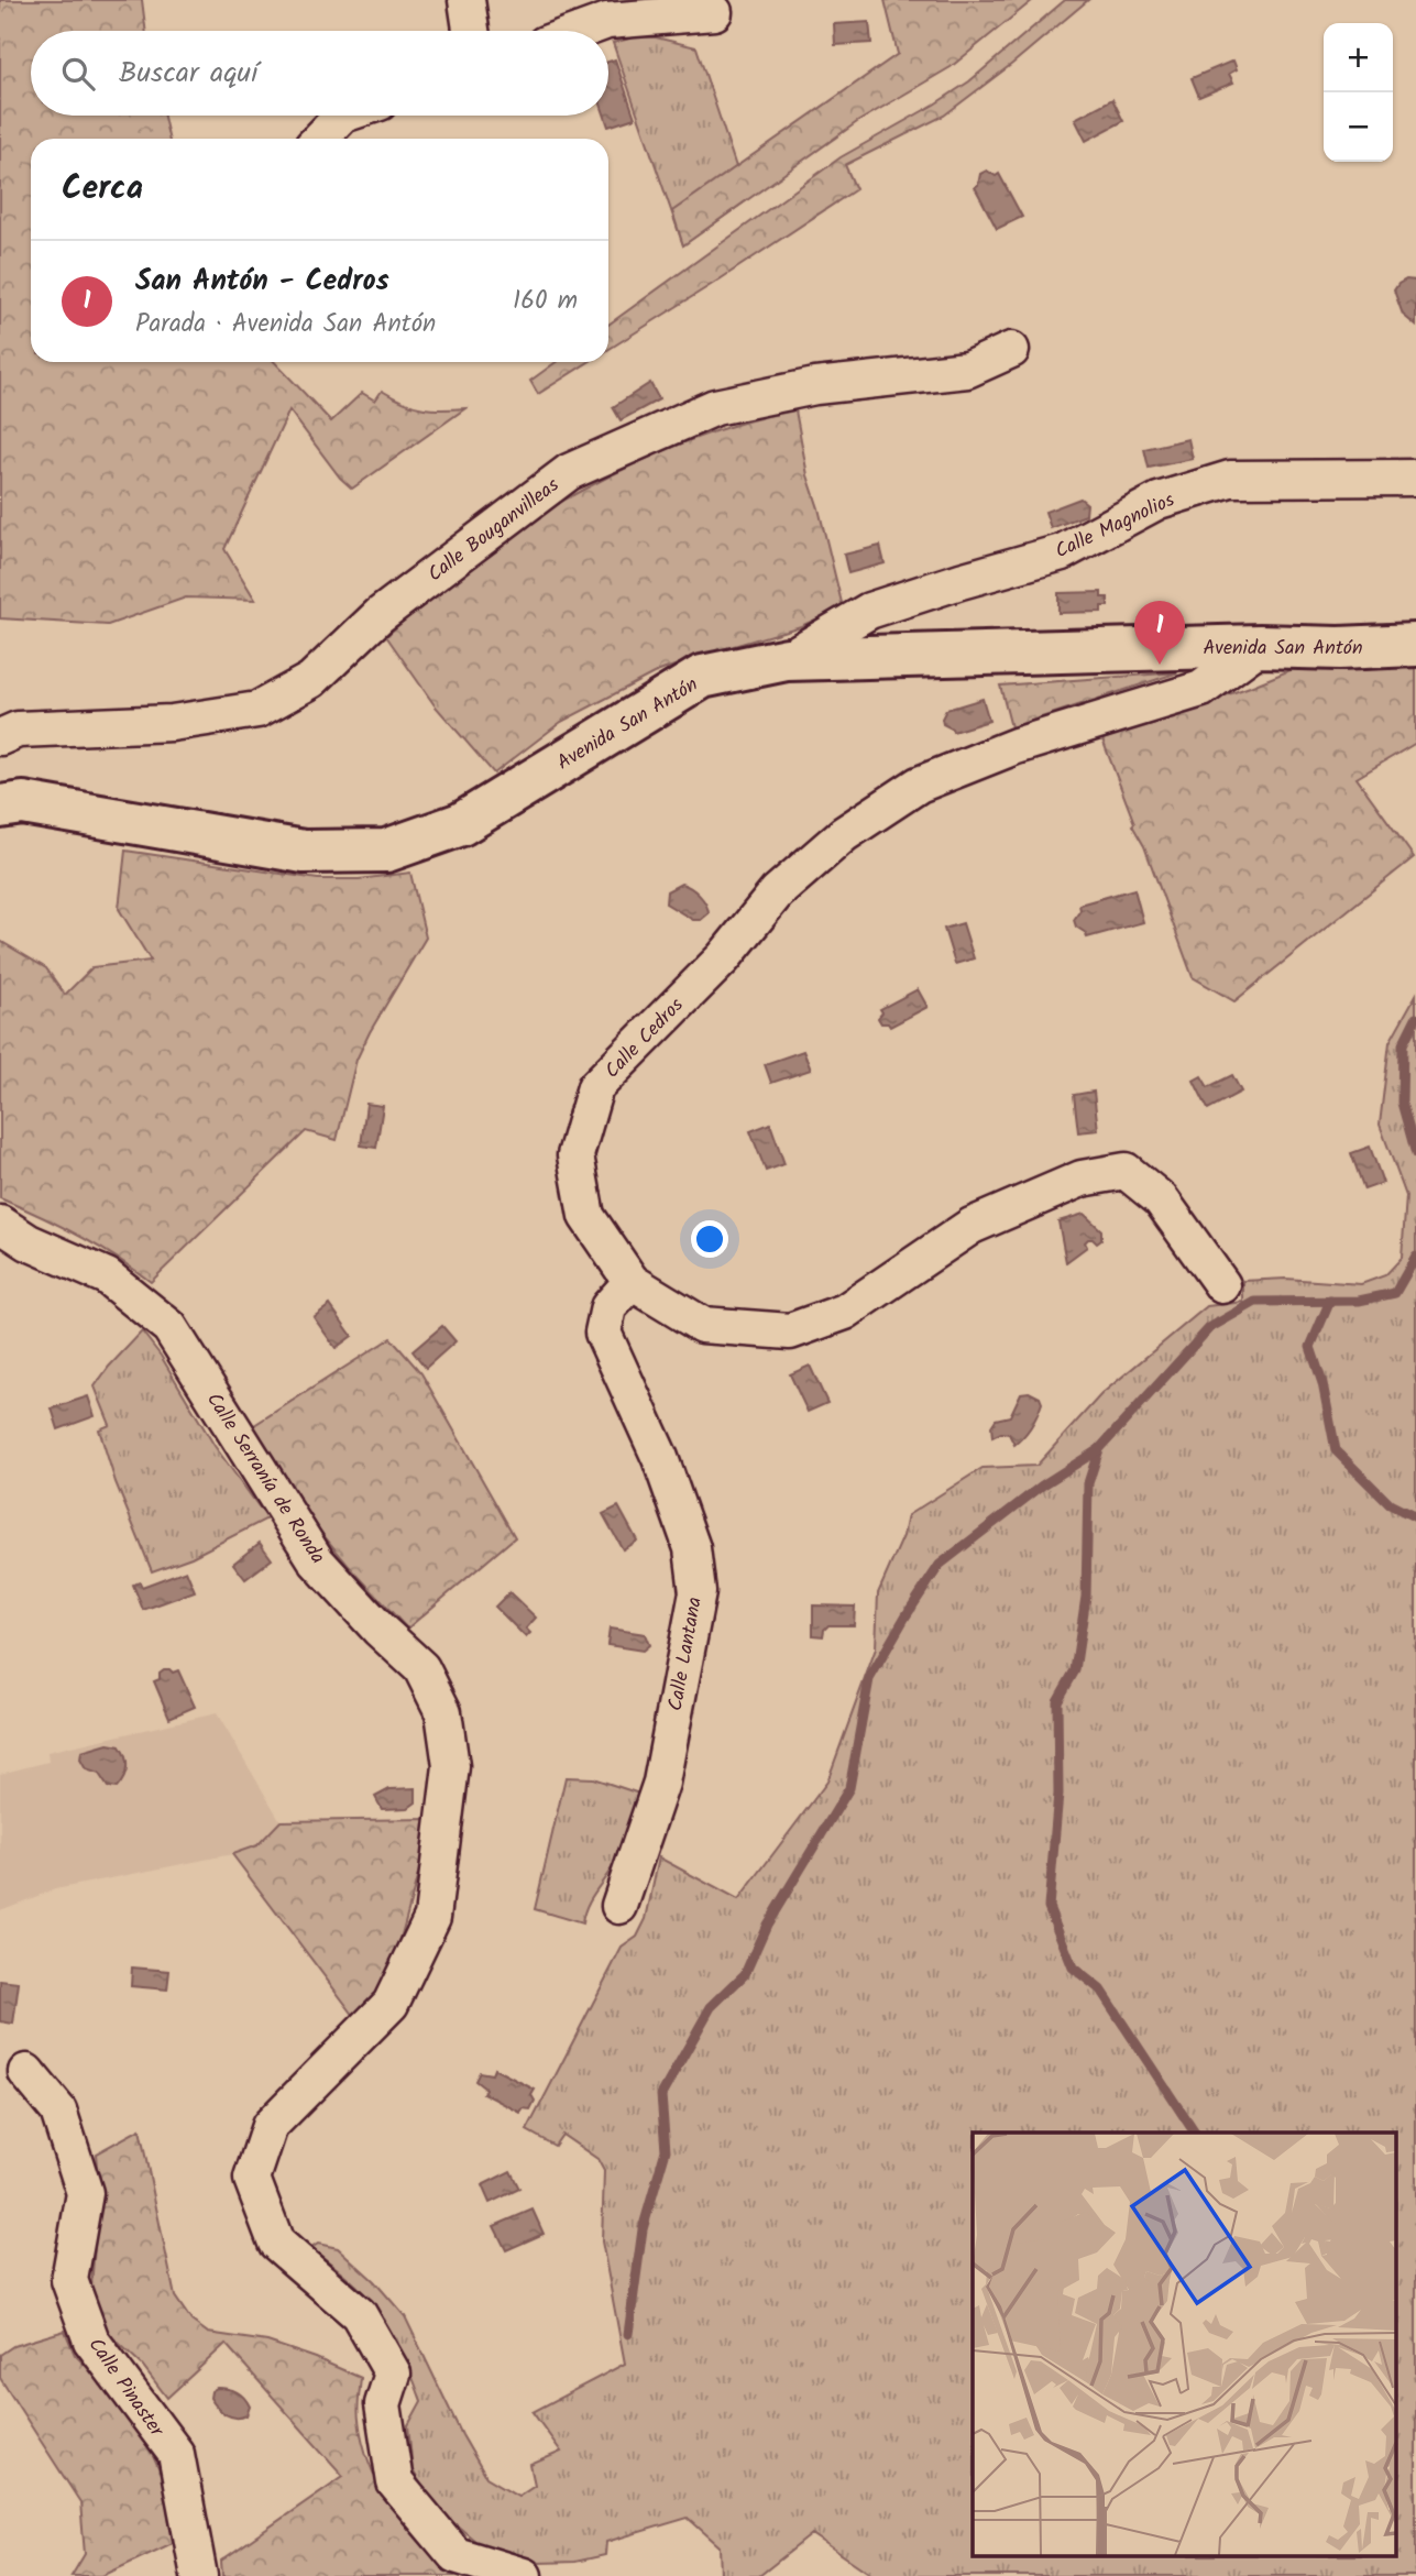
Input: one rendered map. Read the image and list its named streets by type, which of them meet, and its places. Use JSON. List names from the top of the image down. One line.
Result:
{"streets":{"street":["Calle Magnolios","Calle Bouganvilleas","Avenida San Antón","Calle Cedros","Calle Serranía de Ronda","Calle Lantana","Calle Pinaster"]},"crossings":[["Calle Magnolios","Avenida San Antón"],["Avenida San Antón","Calle Cedros"],["Calle Cedros","Calle Lantana"]],"page":{"map_buttons":["+","−"],"search":"Buscar aquí","heading":"Cerca","list":[{"mark":"1","name":"San Antón - Cedros","note":"Parada · Avenida San Antón","value":"160 m"}],"pins":"1"}}
